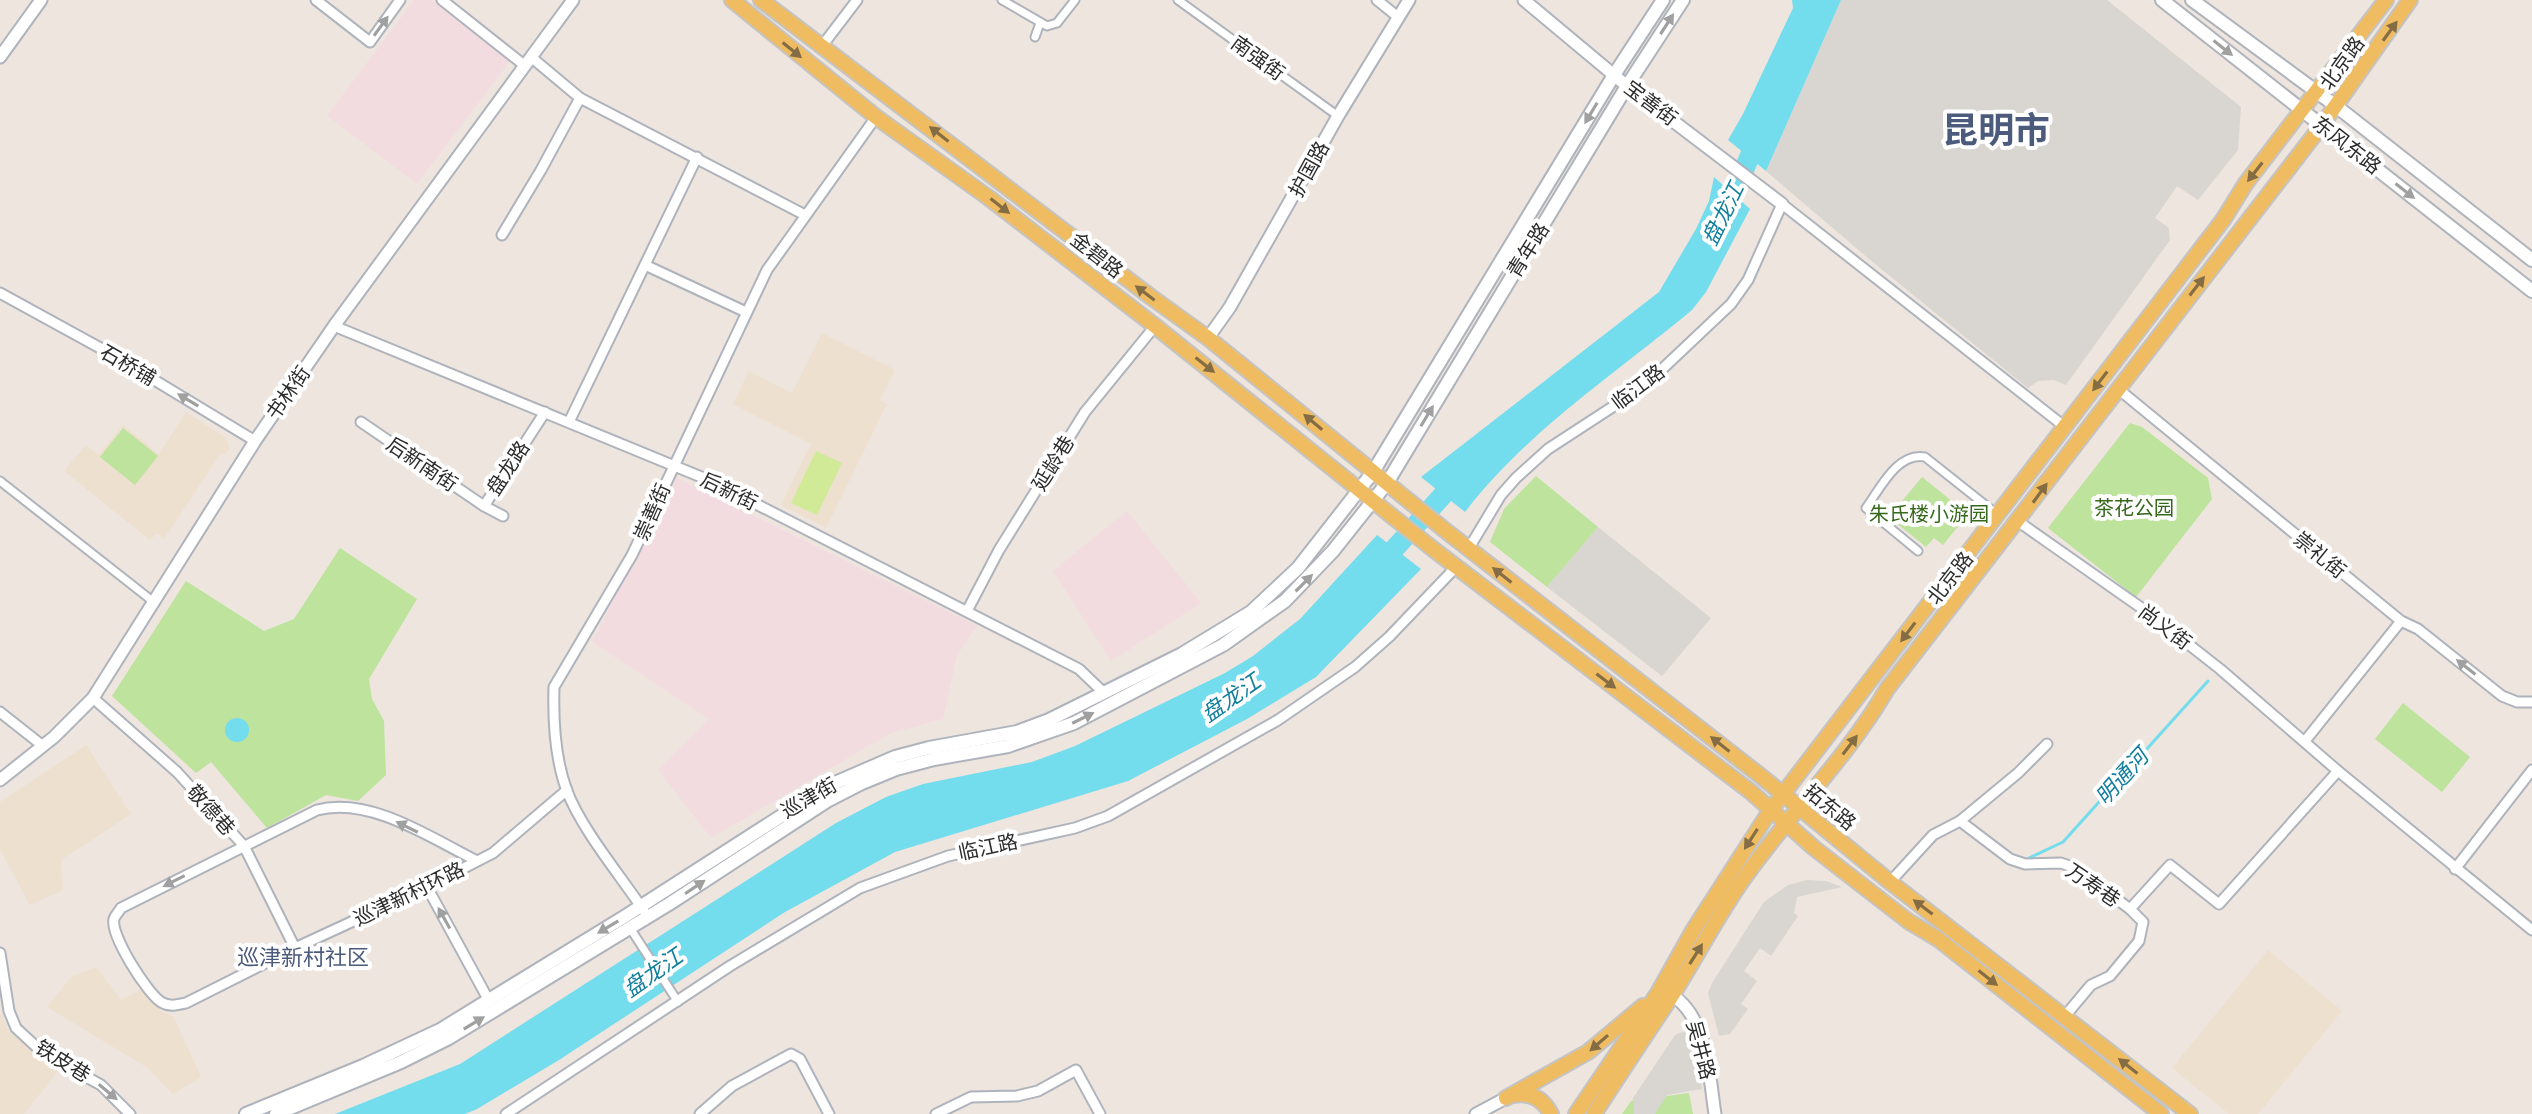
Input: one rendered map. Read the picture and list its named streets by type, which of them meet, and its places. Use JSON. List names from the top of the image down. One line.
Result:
{"streets":{"main road":["北京路","东风东路","青年路","金碧路","巡津街","拓东路"],"street":["南强街","宝善街","护国路","石桥铺","临江路","书林街","延龄巷","后新南街","盘龙路","后新街","崇善街","崇礼街","尚义街","敬德巷","万寿巷","巡津新村环路","吴井路","铁皮巷"]},"crossings":[["南强街","护国路"],["北京路","东风东路"],["北京路","崇礼街"],["北京路","尚义街"],["北京路","拓东路"],["北京路","吴井路"],["宝善街","青年路"],["宝善街","临江路"],["护国路","金碧路"],["青年路","金碧路"],["青年路","巡津街"],["金碧路","延龄巷"],["金碧路","崇善街"],["金碧路","巡津街"],["金碧路","拓东路"],["石桥铺","书林街"],["临江路","拓东路"],["书林街","后新街"],["书林街","敬德巷"],["延龄巷","后新街"],["后新南街","盘龙路"],["盘龙路","后新街"],["后新街","崇善街"],["后新街","巡津街"],["崇善街","巡津街"],["尚义街","万寿巷"],["敬德巷","巡津新村环路"]],"one_way":["石桥铺","铁皮巷"],"districts":["昆明市","巡津新村社区"],"water":["盘龙江","明通河"],"parks":["茶花公园","朱氏楼小游园"]}
